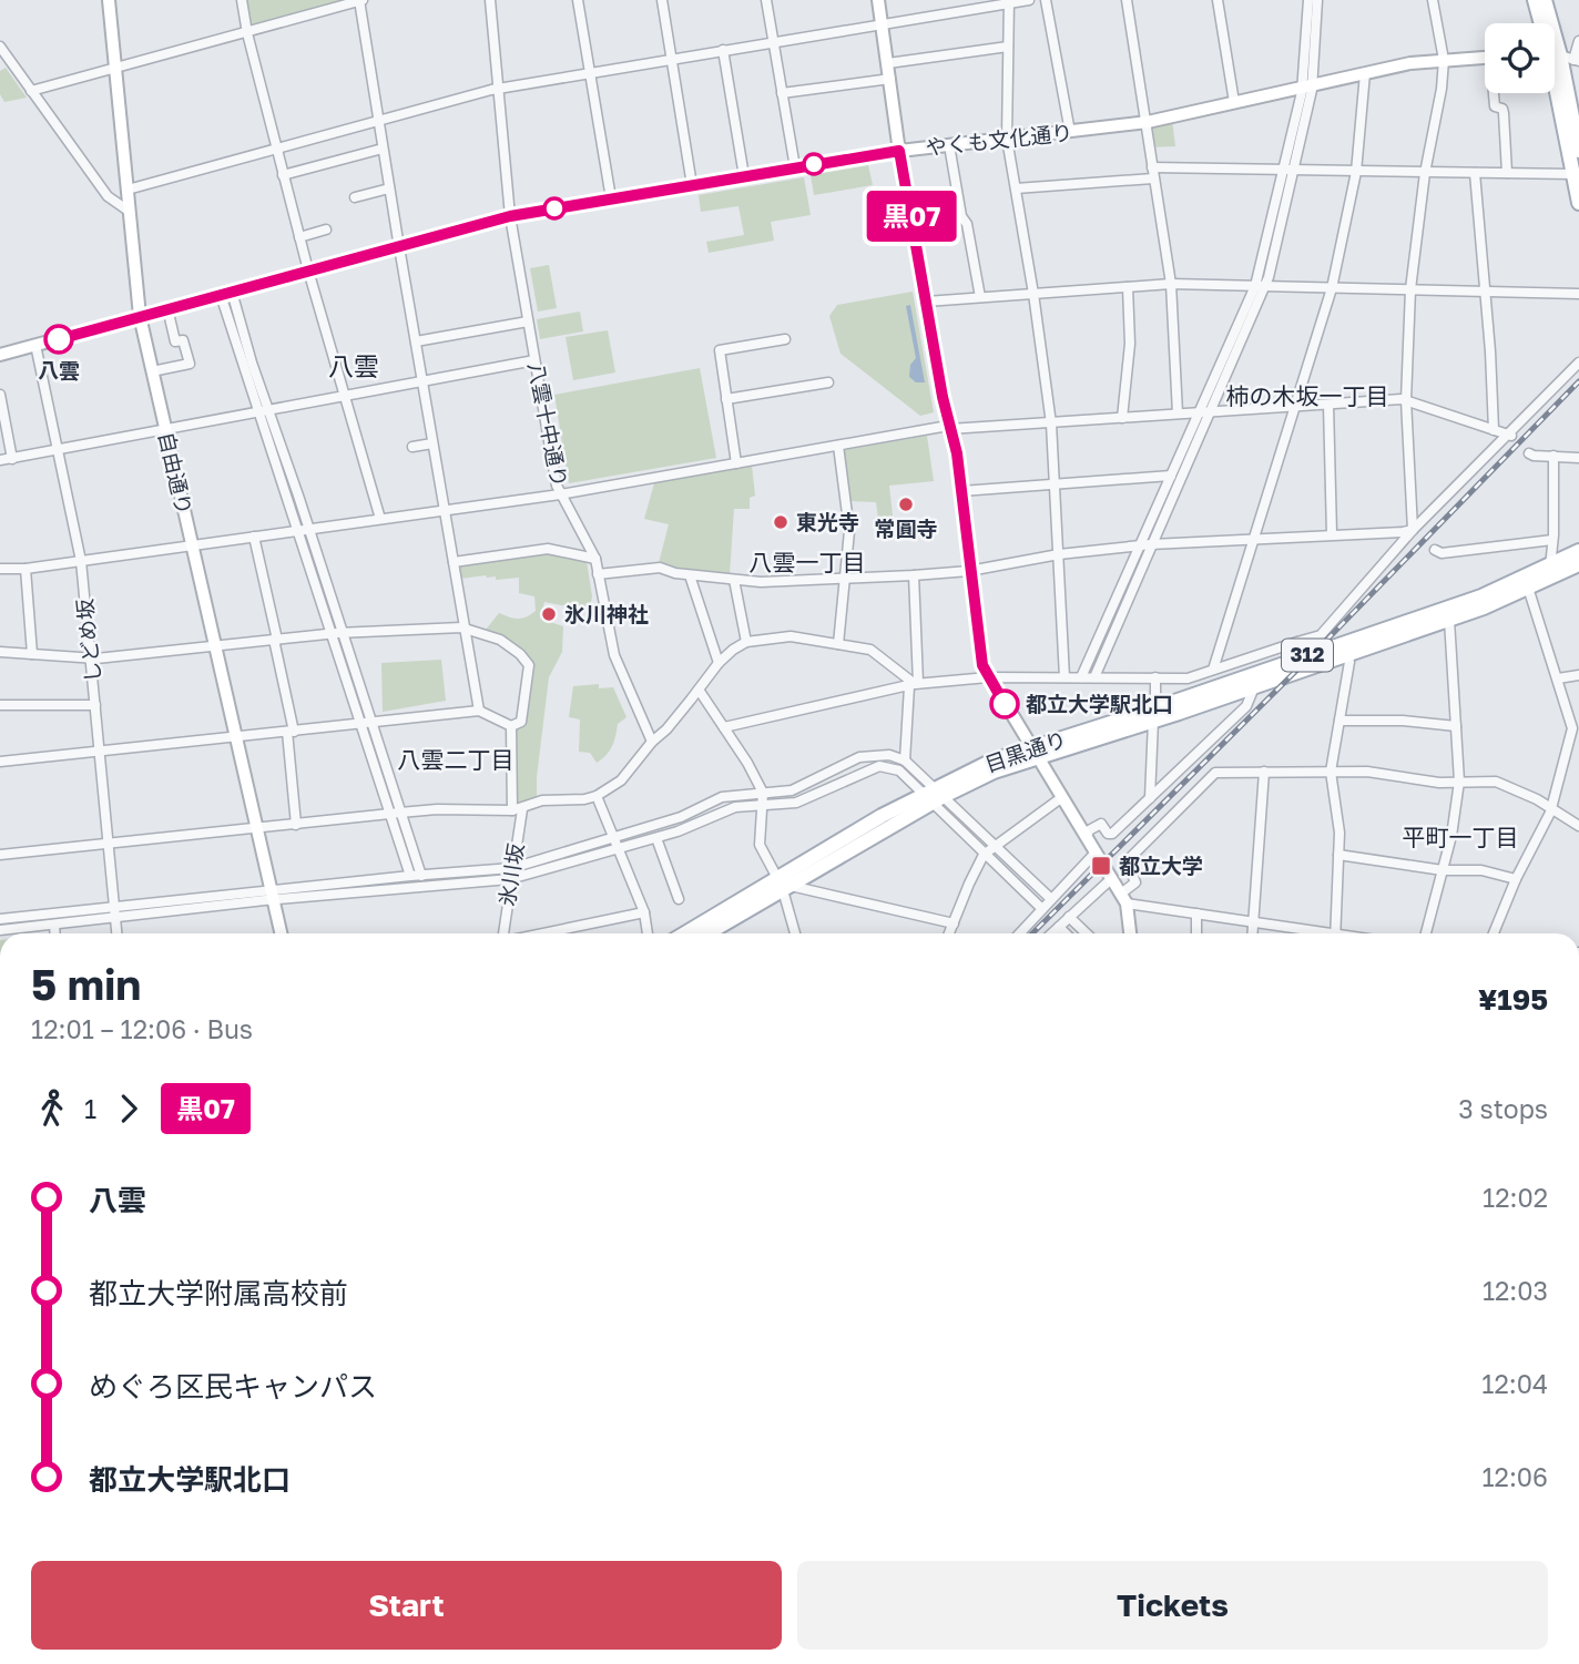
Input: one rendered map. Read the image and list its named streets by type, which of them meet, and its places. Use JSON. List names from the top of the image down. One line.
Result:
{"streets":{"main road":["312","目黒通り"],"street":["やくも文化通り","八雲十中通り","自由通り","しどめ坂","氷川坂"]},"crossings":[["やくも文化通り","八雲十中通り"],["やくも文化通り","自由通り"],["やくも文化通り","しどめ坂"]],"districts":["八雲","柿の木坂一丁目","八雲一丁目","八雲二丁目","平町一丁目"],"places":{"other":["八雲","常圓寺","東光寺","氷川神社","都立大学駅北口"],"transit":["都立大学"]},"lines":["bus line 黒07"],"page":{"on_map":"黒07","heading":["5 min","12:01 – 12:06 · Bus","¥195"],"legs":["1","黒07","3 stops"],"list":[{"name":"八雲","value":"12:02"},{"name":"都立大学附属高校前","value":"12:03"},{"name":"めぐろ区民キャンパス","value":"12:04"},{"name":"都立大学駅北口","value":"12:06"}],"buttons":["Start","Tickets"]}}
